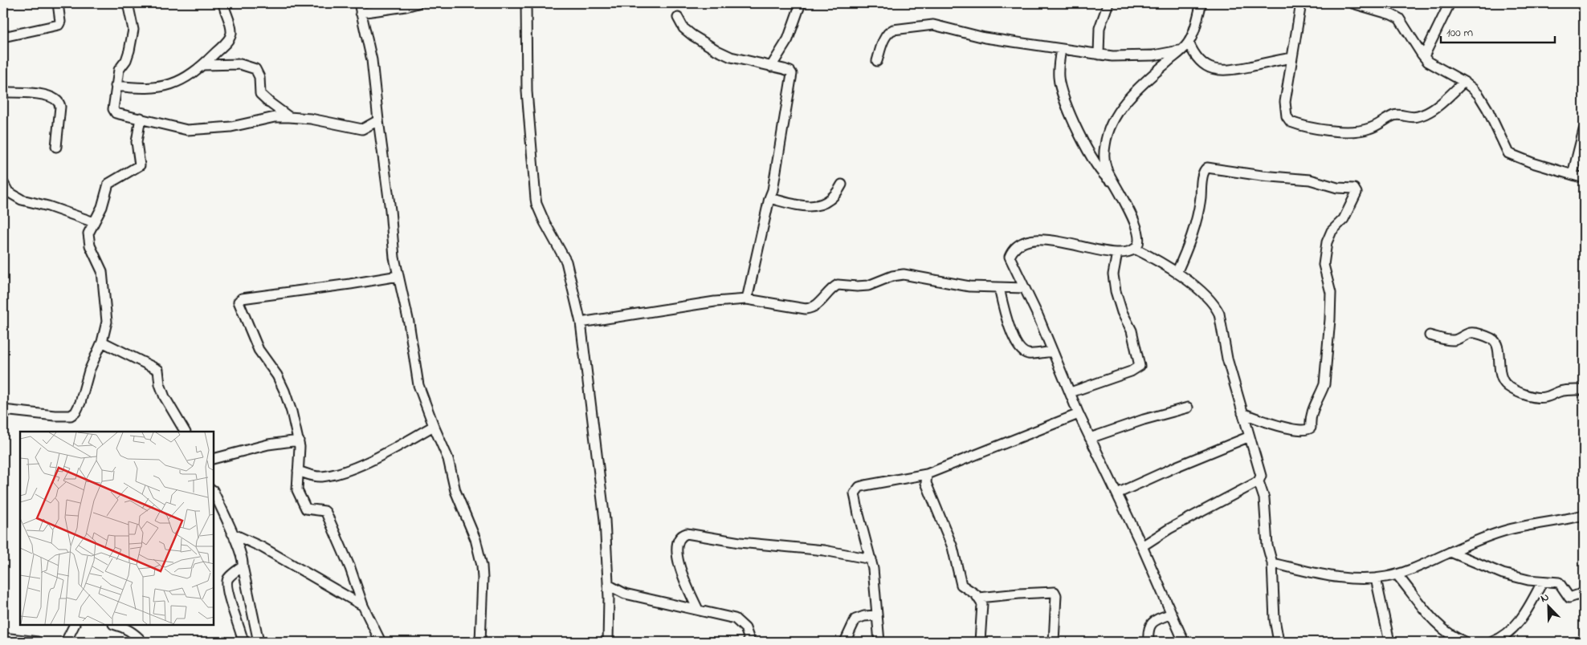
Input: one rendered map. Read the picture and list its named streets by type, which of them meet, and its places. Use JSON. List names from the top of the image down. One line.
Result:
{"scale_bar":"100 m","north":"top left"}
